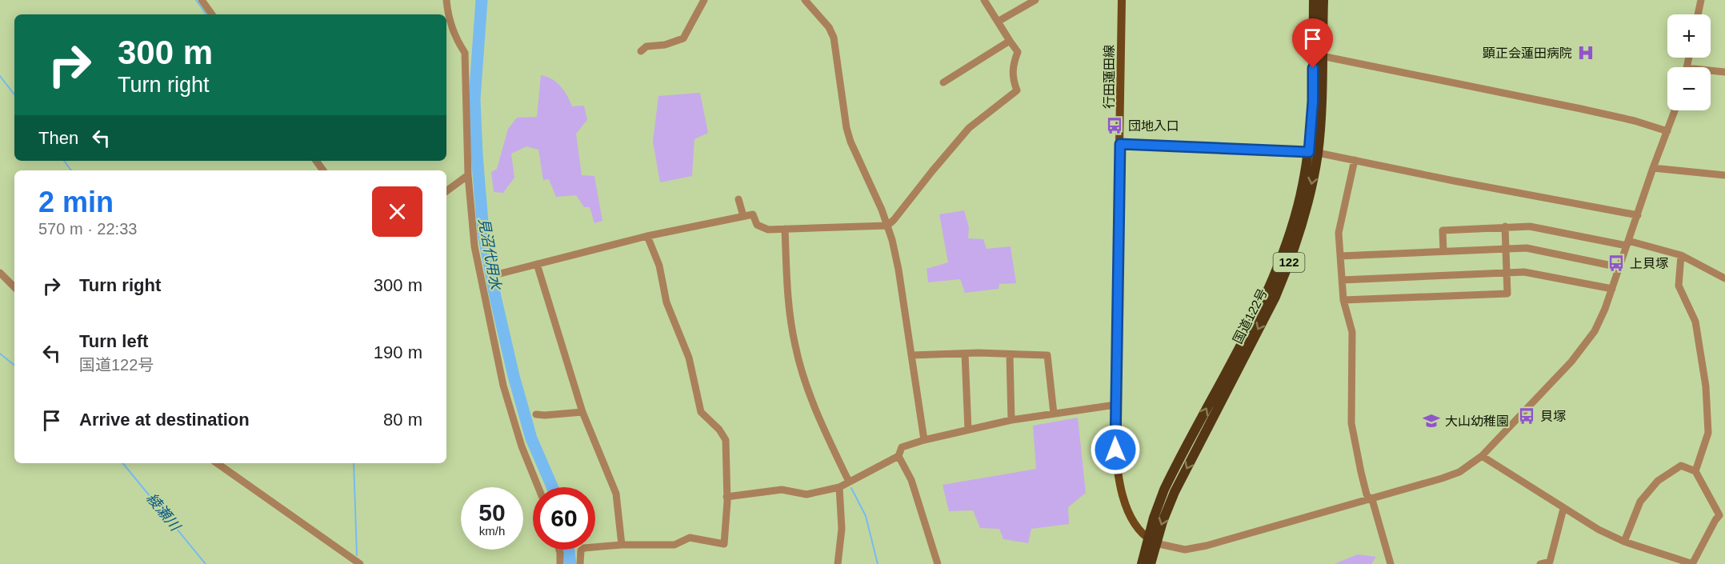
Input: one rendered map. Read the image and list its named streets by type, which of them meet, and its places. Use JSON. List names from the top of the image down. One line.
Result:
{"streets":{"highway":["122","国道122号"],"main road":["行田蓮田線"]},"crossings":[["行田蓮田線","122"],["行田蓮田線","国道122号"],["122","国道122号"]],"water":["見沼代用水","綾瀬川"],"places":{"hospital":["顕正会蓮田病院"],"bus stop":["団地入口","上貝塚","貝塚"],"school or university":["大山幼稚園"]},"page":{"map_buttons":["+","−"],"turn":["300 m","Turn right"],"then":"Then","heading":["2 min","570 m · 22:33"],"list":[{"name":"Turn right","value":"300 m"},{"name":"Turn left","note":"国道122号","value":"190 m"},{"name":"Arrive at destination","value":"80 m"}],"speed":"50 km/h","limit":"60"}}
